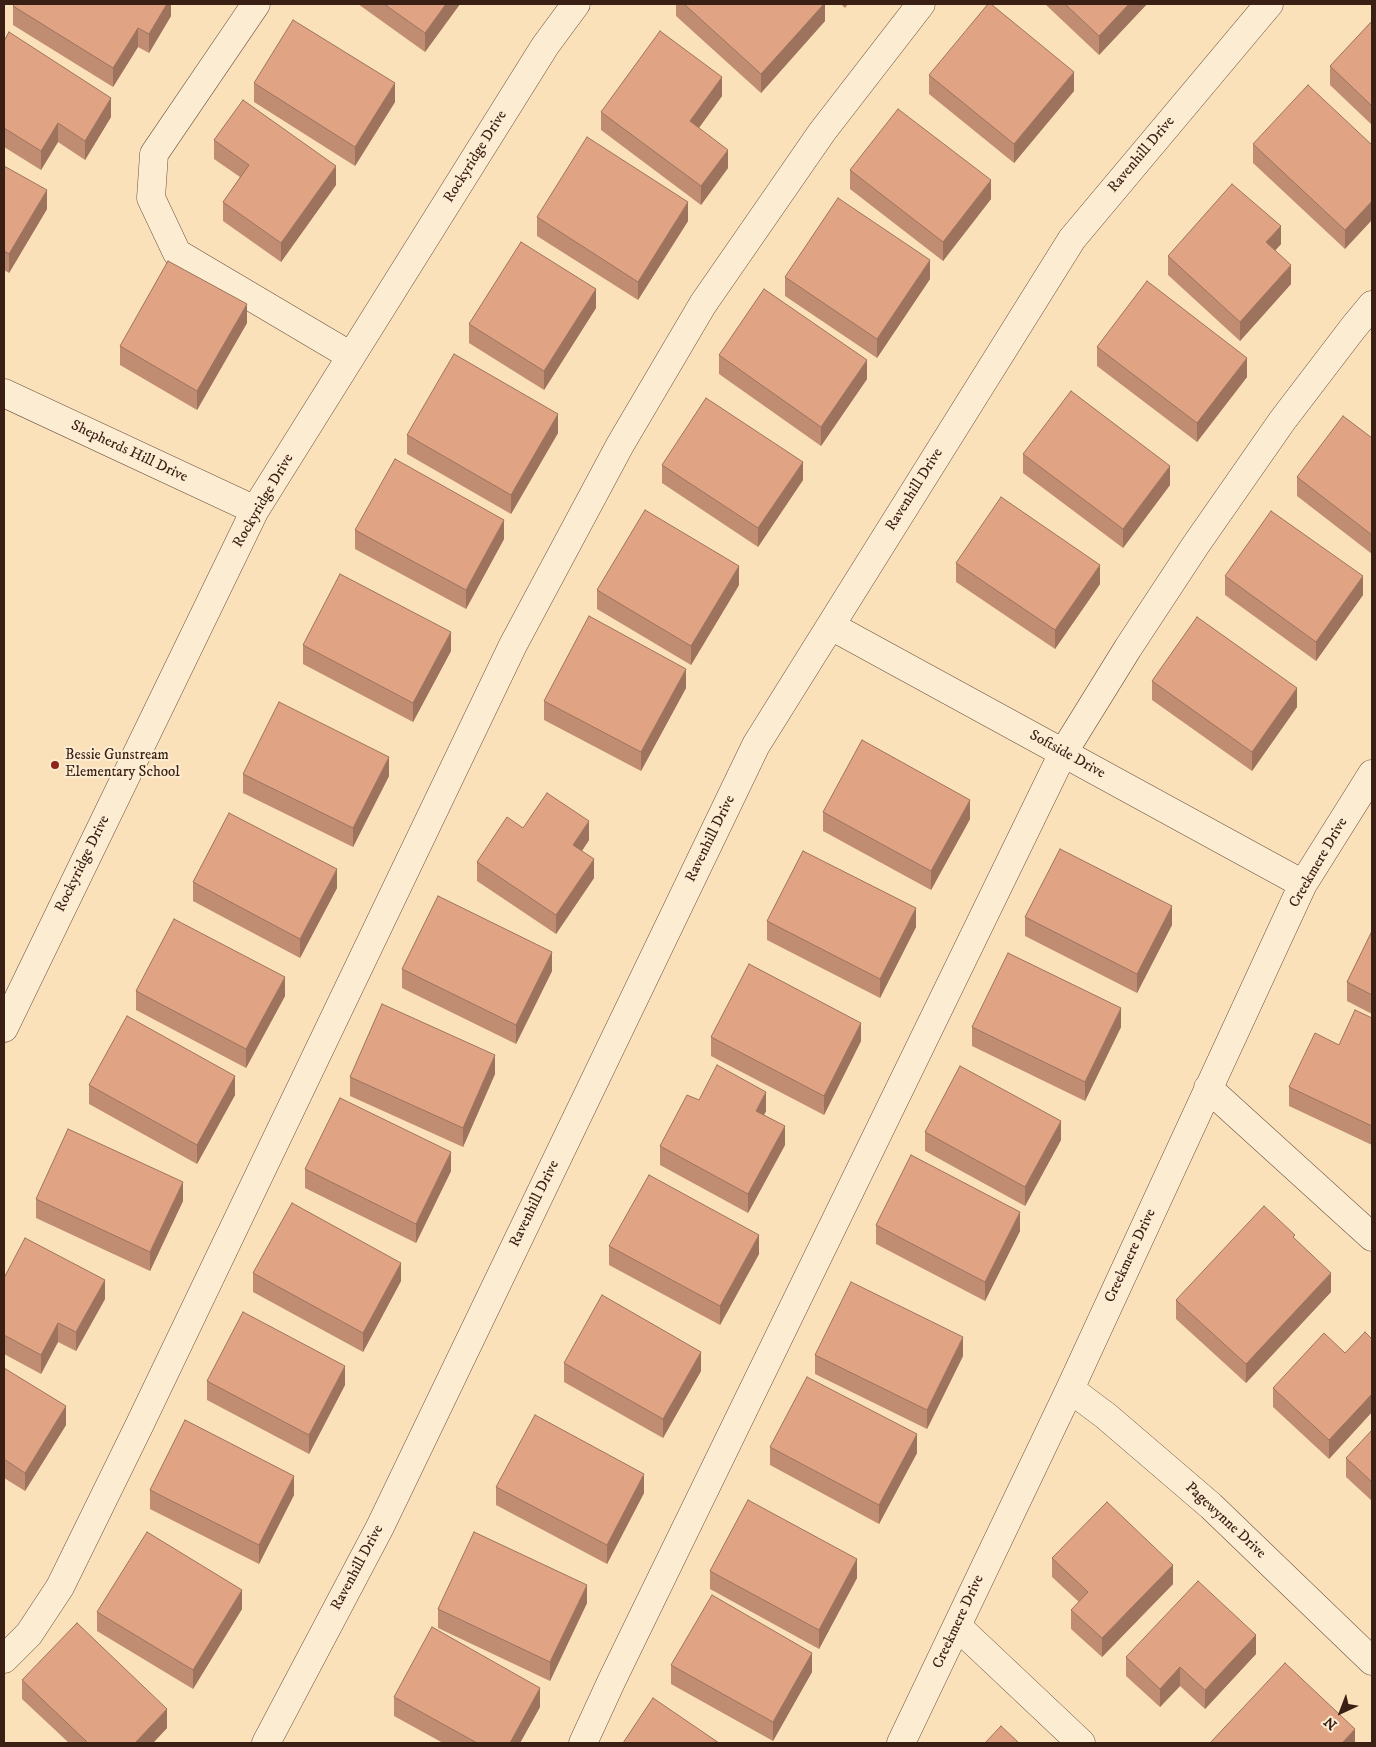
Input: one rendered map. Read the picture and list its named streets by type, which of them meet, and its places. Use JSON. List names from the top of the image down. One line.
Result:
{"streets":{"street":["Ravenhill Drive","Rockyridge Drive","Shepherds Hill Drive","Softside Drive","Creekmere Drive","Pagewynne Drive"]},"crossings":[["Ravenhill Drive","Softside Drive"],["Rockyridge Drive","Shepherds Hill Drive"],["Softside Drive","Creekmere Drive"],["Creekmere Drive","Pagewynne Drive"]],"places":["Bessie Gunstream Elementary School"],"north":"bottom left"}
